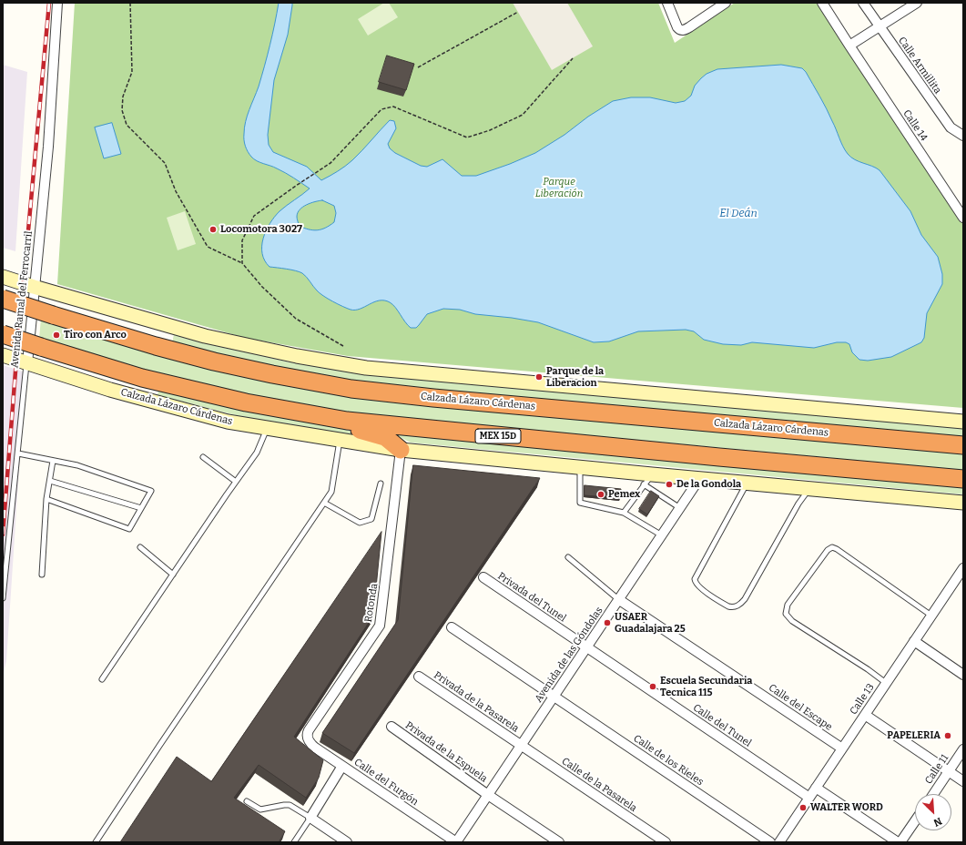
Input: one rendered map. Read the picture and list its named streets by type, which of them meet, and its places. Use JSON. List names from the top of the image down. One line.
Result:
{"streets":{"highway":["Calzada Lázaro Cárdenas","MEX 15D"],"street":["Calle Armillita","Calle 14","Avenida Ramal del Ferrocarril","Privada del Tunel","Rotonda","Avenida de las Góndolas","Calle 13","Privada de la Pasarela","Calle del Escape","Calle del Tunel","Privada de la Espuela","Calle de los Rieles","Calle 11","Calle del Furgón","Calle de la Pasarela"]},"crossings":[["Avenida Ramal del Ferrocarril","Calzada Lázaro Cárdenas"],["Calzada Lázaro Cárdenas","Rotonda"],["Calzada Lázaro Cárdenas","Avenida de las Góndolas"],["Privada del Tunel","Avenida de las Góndolas"],["Privada del Tunel","Calle del Tunel"],["Rotonda","Calle del Furgón"],["Avenida de las Góndolas","Privada de la Pasarela"],["Avenida de las Góndolas","Calle del Escape"],["Avenida de las Góndolas","Calle del Tunel"],["Avenida de las Góndolas","Privada de la Espuela"],["Avenida de las Góndolas","Calle de los Rieles"],["Avenida de las Góndolas","Calle del Furgón"],["Avenida de las Góndolas","Calle de la Pasarela"],["Calle 13","Calle del Escape"],["Calle 13","Calle del Tunel"],["Privada de la Pasarela","Calle de la Pasarela"]],"water":["El Deán"],"parks":["Parque Liberación"],"places":["Locomotora 3027","Tiro con Arco","Parque de la Liberacion","De la Gondola","Pemex","USAER Guadalajara 25","Escuela Secundaria Tecnica 115","PAPELERIA","WALTER WORD"],"north":"bottom right"}
